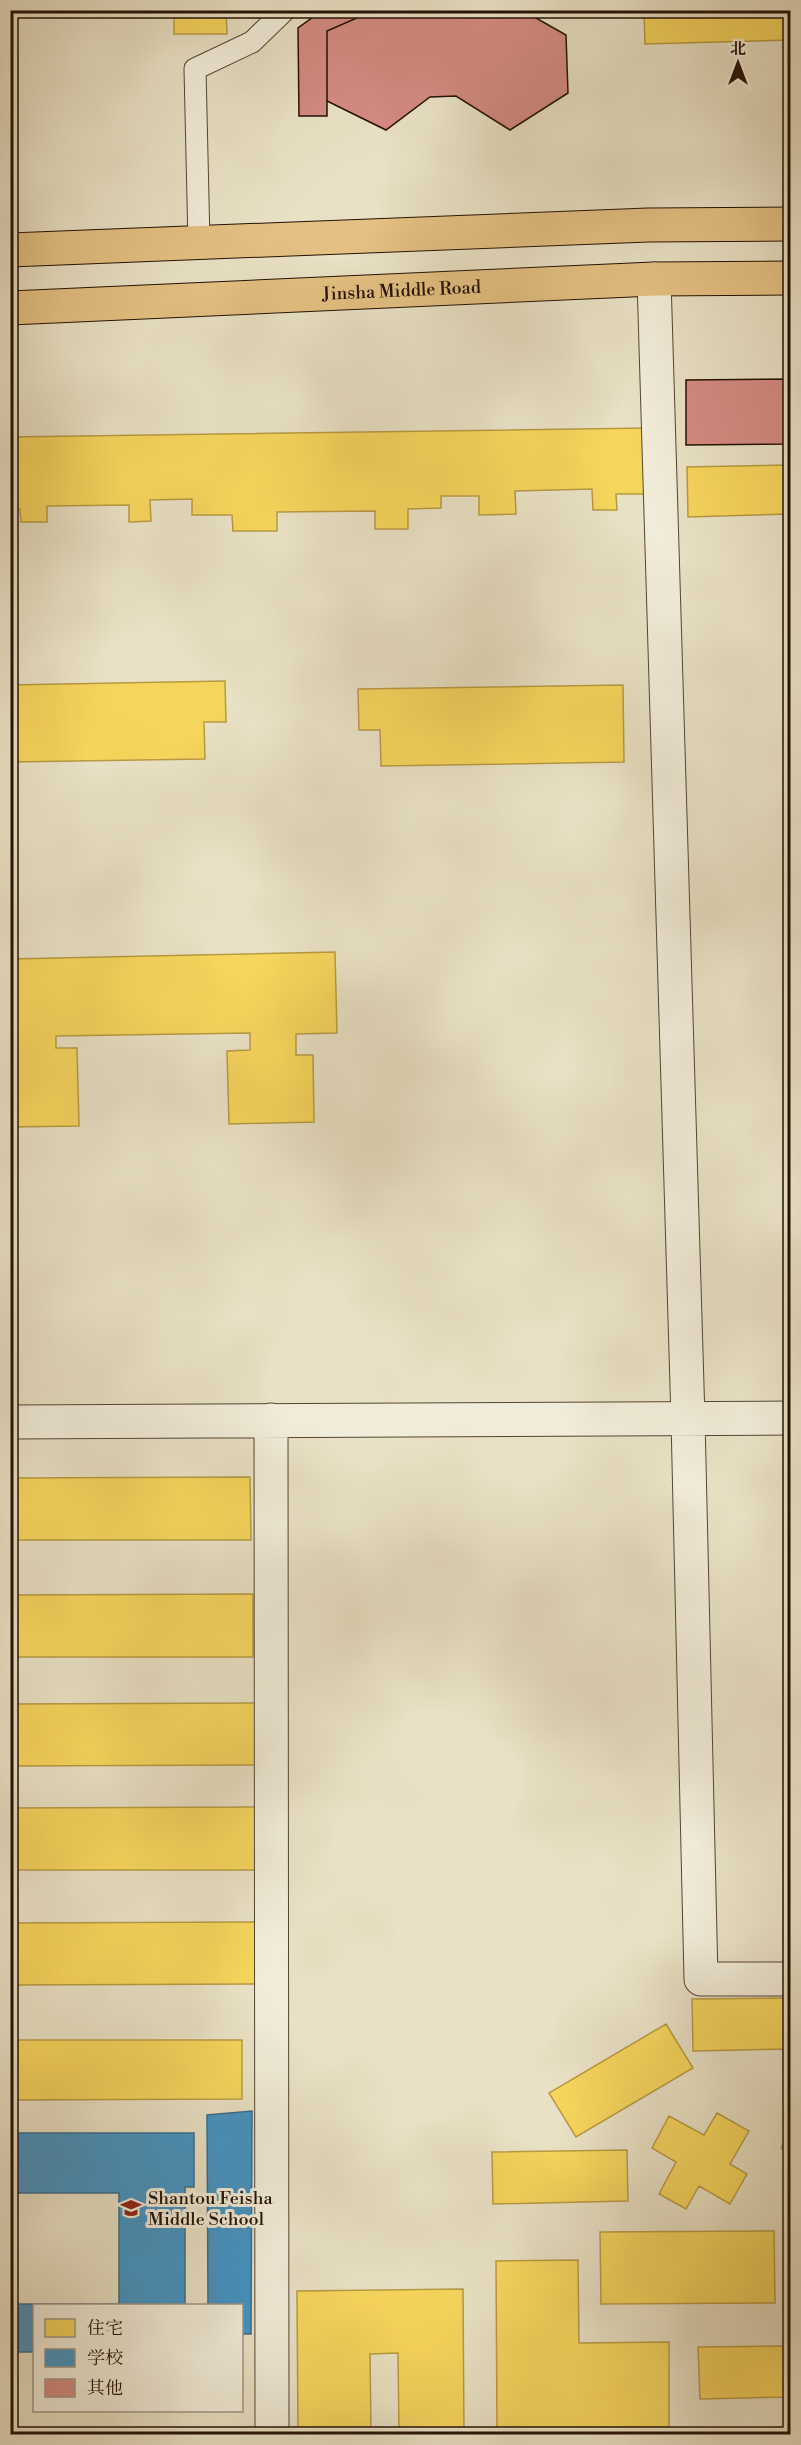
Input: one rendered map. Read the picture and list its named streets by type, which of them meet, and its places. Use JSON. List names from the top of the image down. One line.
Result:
{"streets":{"main road":["Jinsha Middle Road"]},"places":{"school or university":["Shantou Feisha Middle School"]},"legend":["住宅","学校","其他"],"north":"top"}
